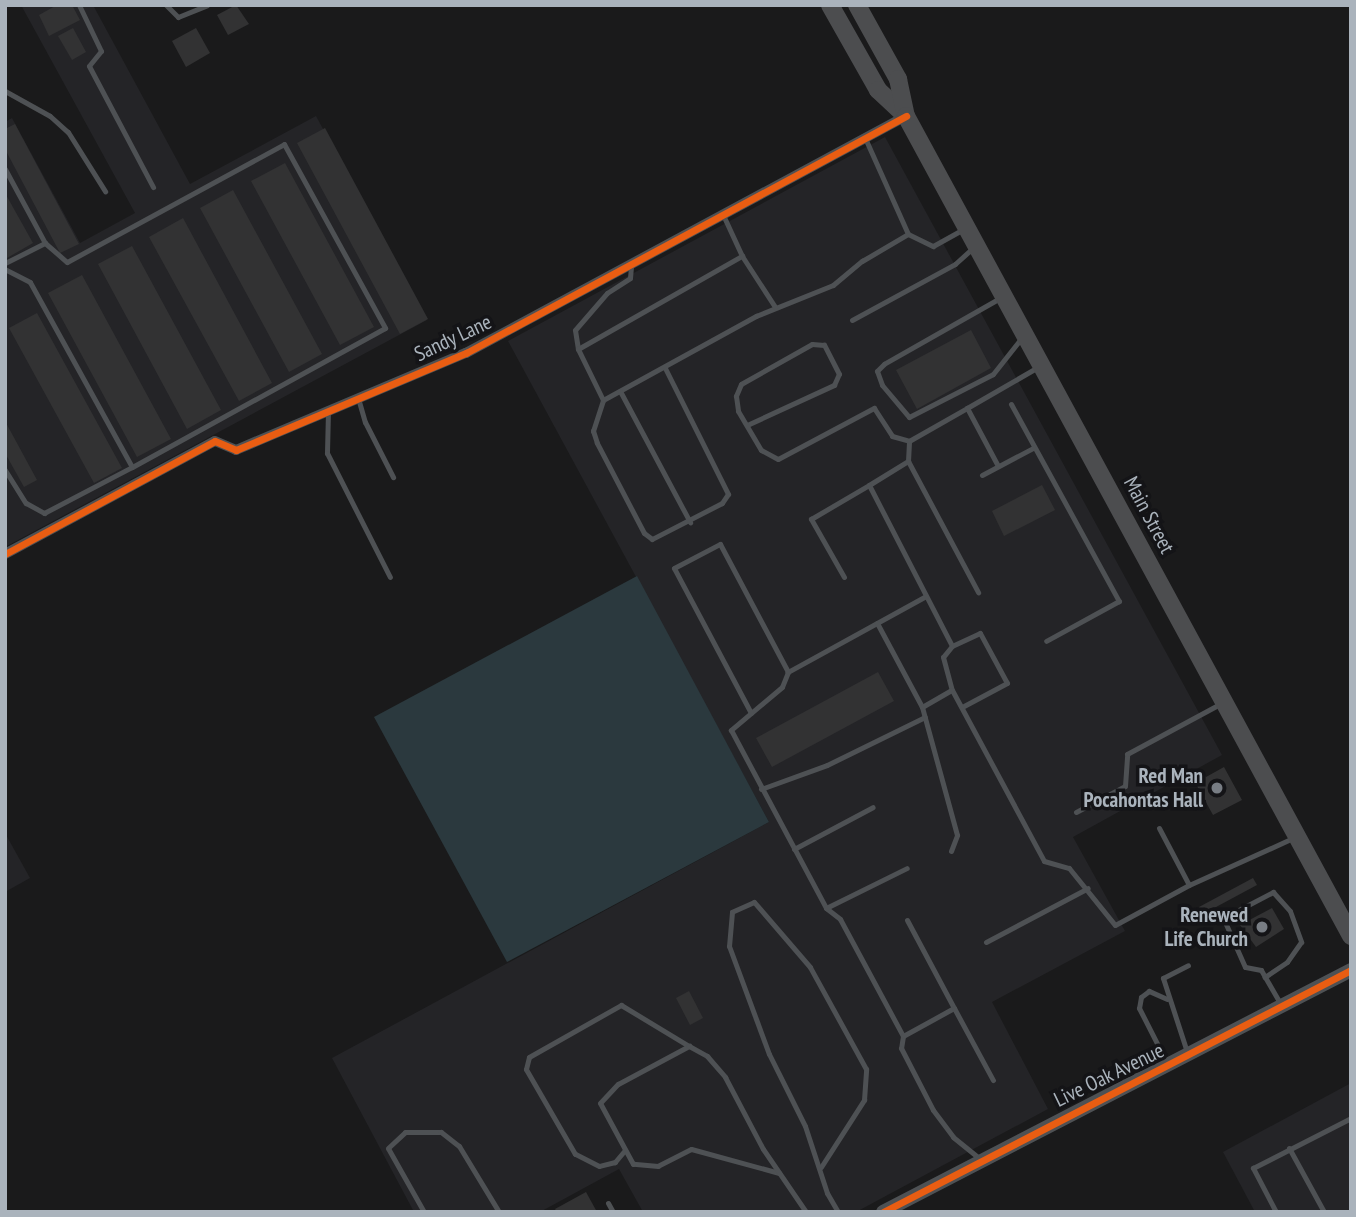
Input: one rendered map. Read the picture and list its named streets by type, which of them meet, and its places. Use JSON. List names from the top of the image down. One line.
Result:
{"streets":{"main road":["Main Street"],"street":["Sandy Lane","Live Oak Avenue"]},"crossings":[["Sandy Lane","Main Street"]],"places":["Red Man Pocahontas Hall","Renewed Life Church"]}
